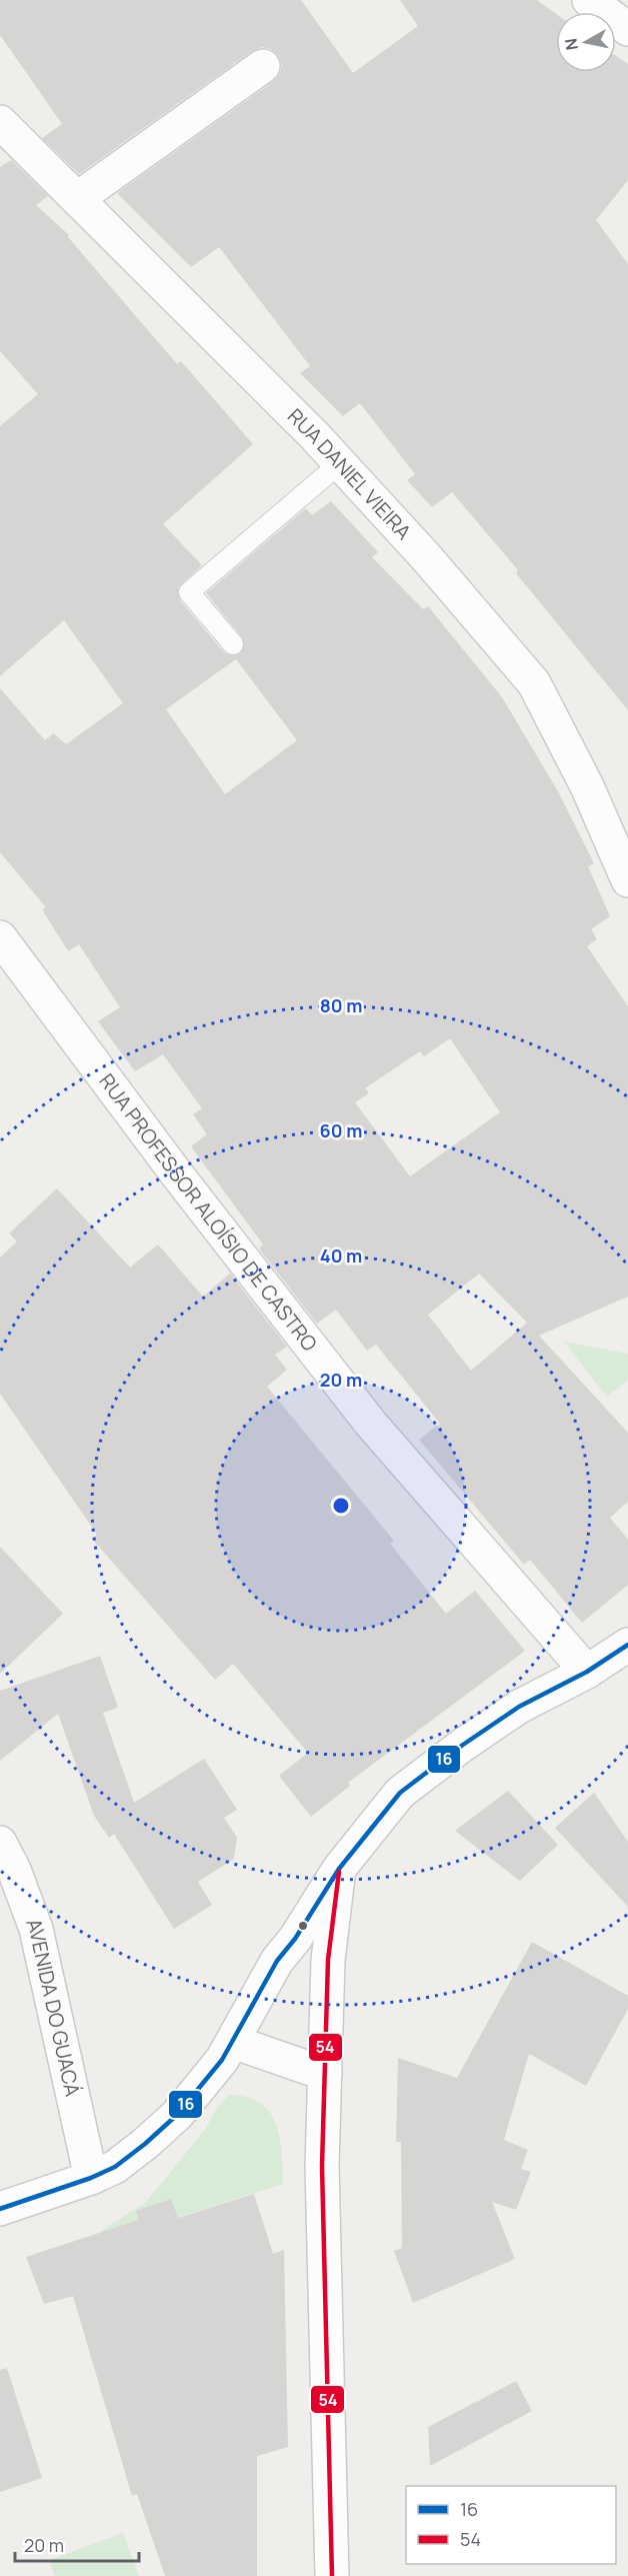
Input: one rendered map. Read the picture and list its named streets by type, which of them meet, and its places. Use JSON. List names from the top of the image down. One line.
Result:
{"streets":{"street":["RUA DANIEL VIEIRA","RUA PROFESSOR ALOÍSIO DE CASTRO","AVENIDA DO GUACÁ"]},"lines":["transit line 16","transit line 54"],"legend":["16","54"],"scale_bar":"20 m","north":"left","rings":["80 m","60 m","40 m","20 m"]}
